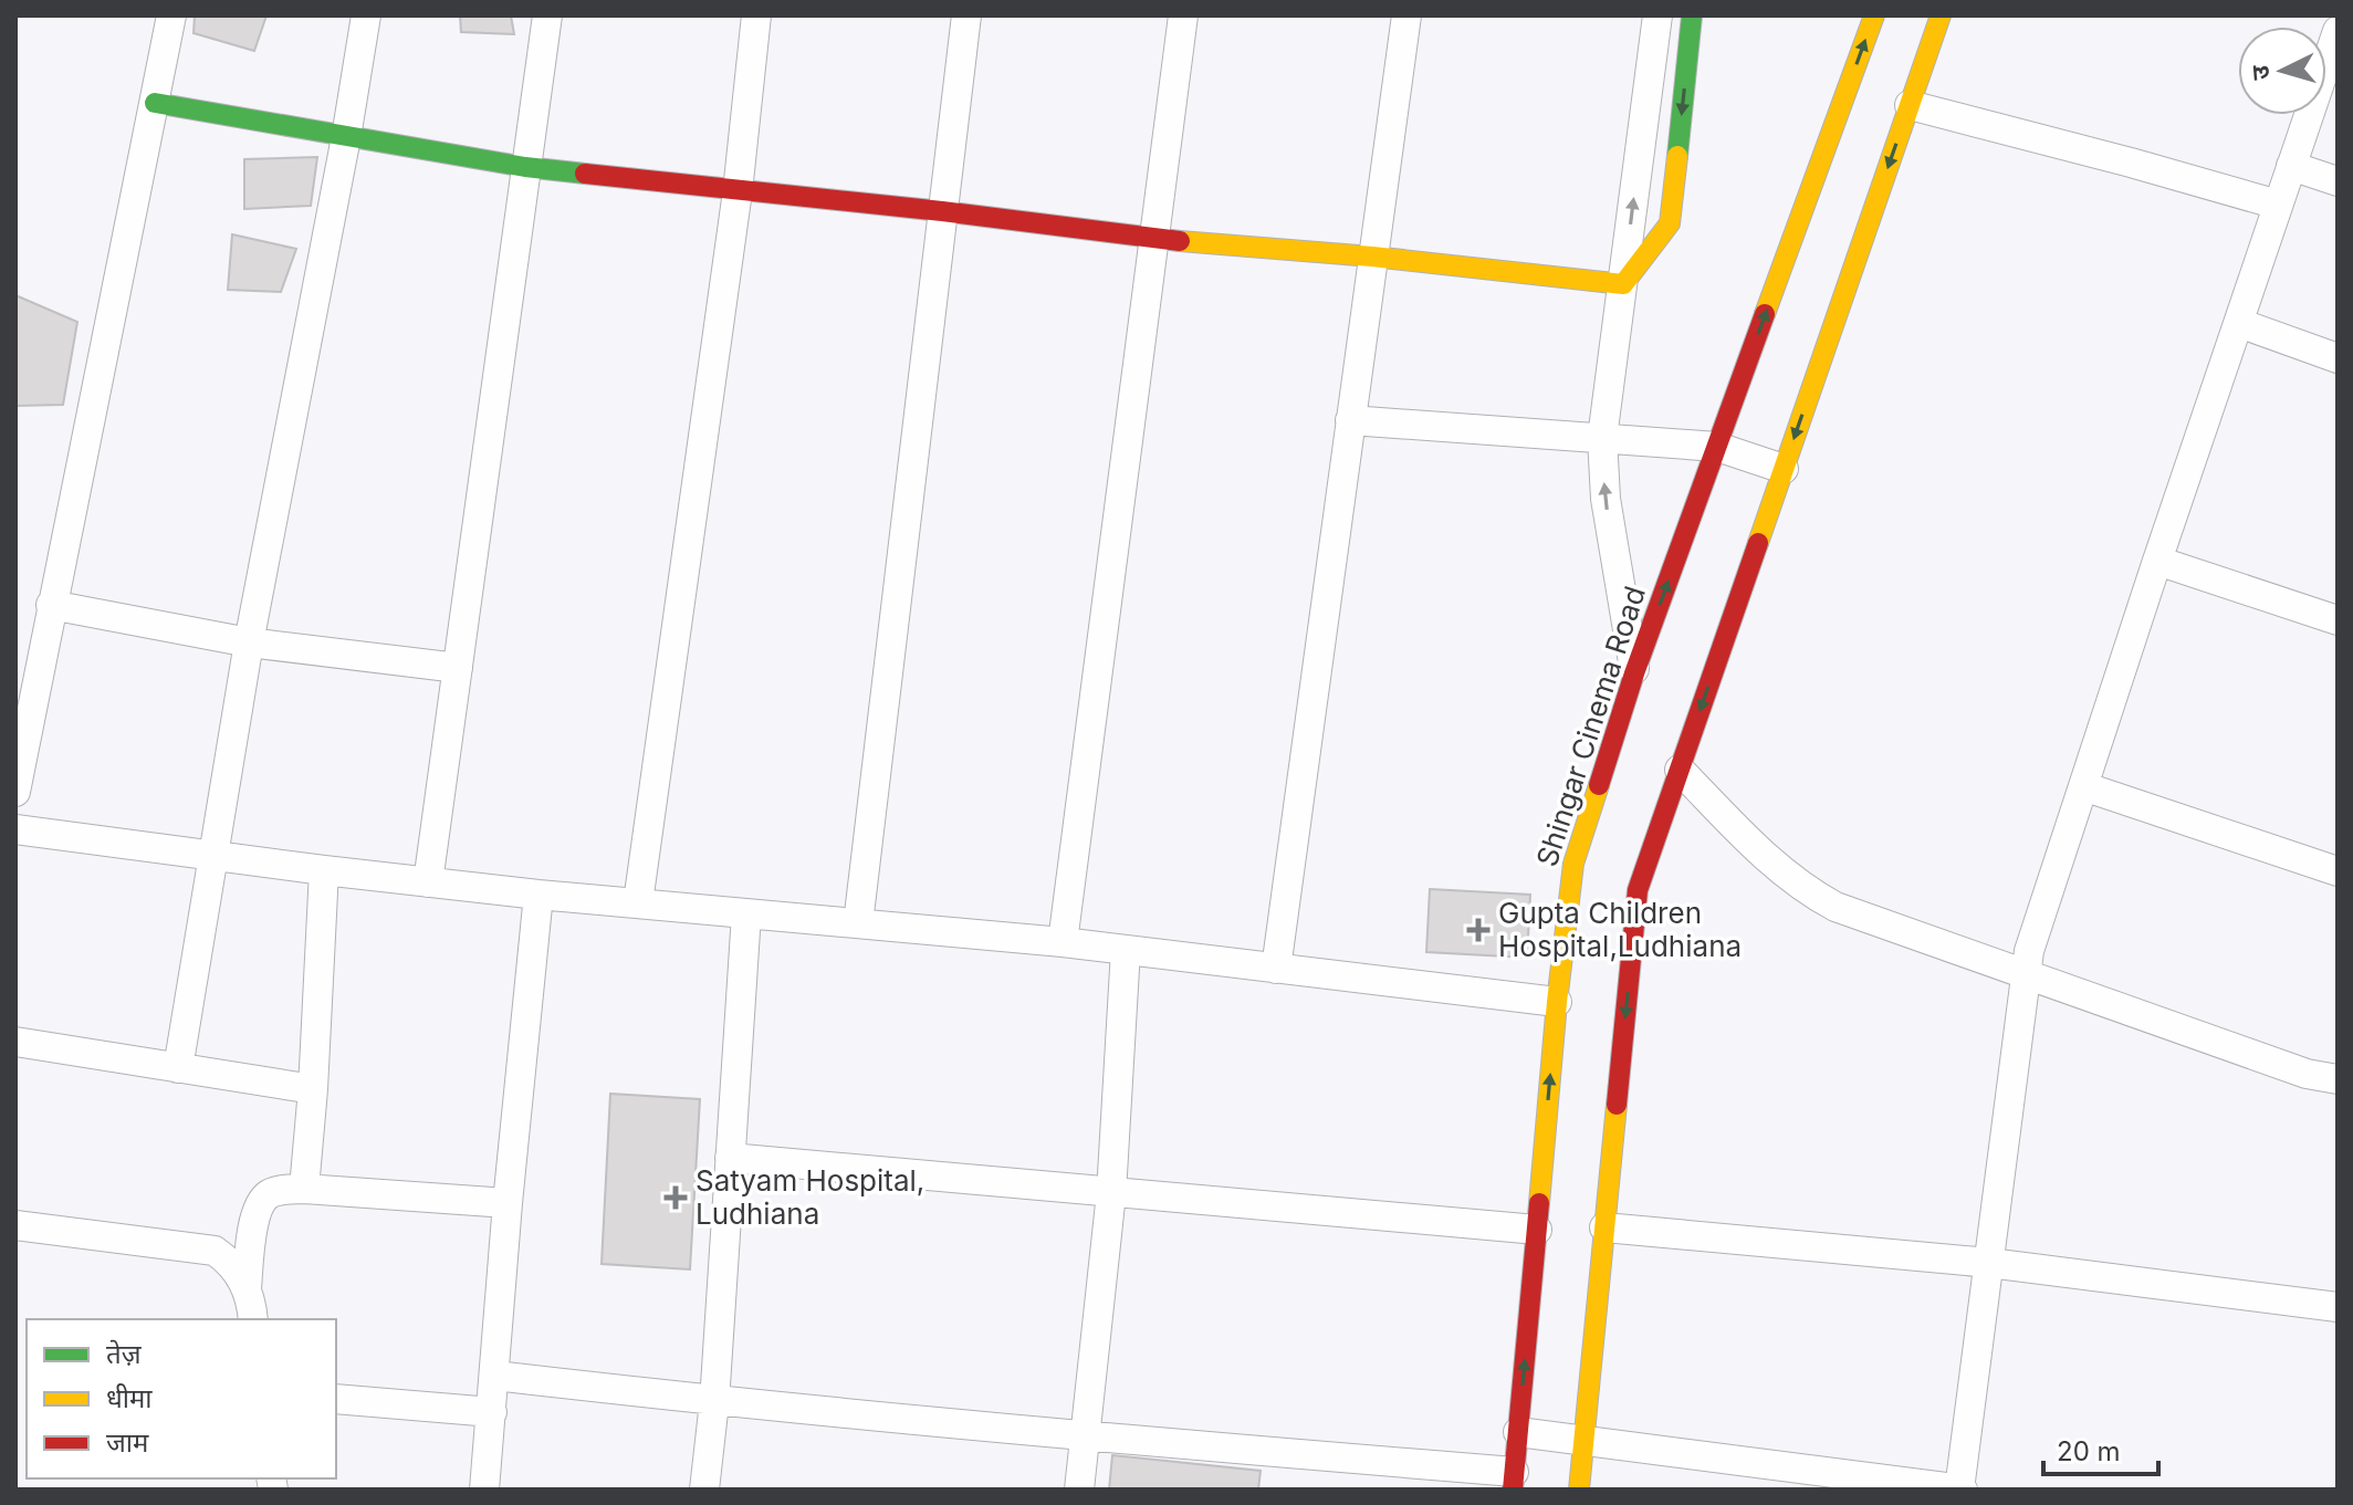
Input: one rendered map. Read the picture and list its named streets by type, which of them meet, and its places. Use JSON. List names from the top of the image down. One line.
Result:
{"streets":{"street":["Shingar Cinema Road"]},"places":{"health":["Gupta Children Hospital,Ludhiana","Satyam Hospital, Ludhiana"]},"legend":["तेज़","धीमा","जाम"],"scale_bar":"20 m","north":"left"}
